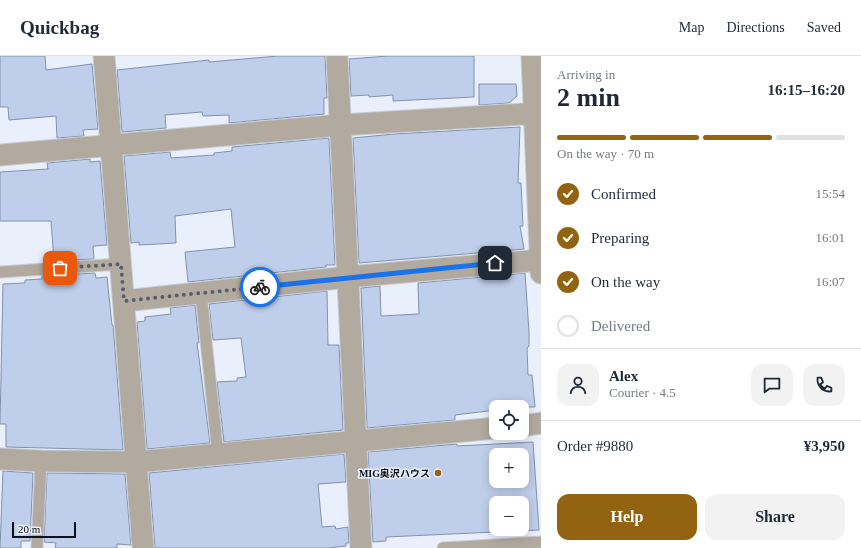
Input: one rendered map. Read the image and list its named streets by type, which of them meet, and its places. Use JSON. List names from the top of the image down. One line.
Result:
{"places":["MIG奥沢ハウス"],"scale_bar":"20 m","page":{"header":"Quickbag","nav":["Map","Directions","Saved"],"heading":["2 min","Arriving in","16:15–16:20"],"panel":["Alex","Courier · 4.5","Order #9880","¥3,950"],"bar":"On the way · 70 m","list":[["Confirmed","15:54"],["Preparing","16:01"],["On the way","16:07"],"Delivered"],"map_buttons":["+","−"],"buttons":["Help","Share"],"scale":"20 m"}}
